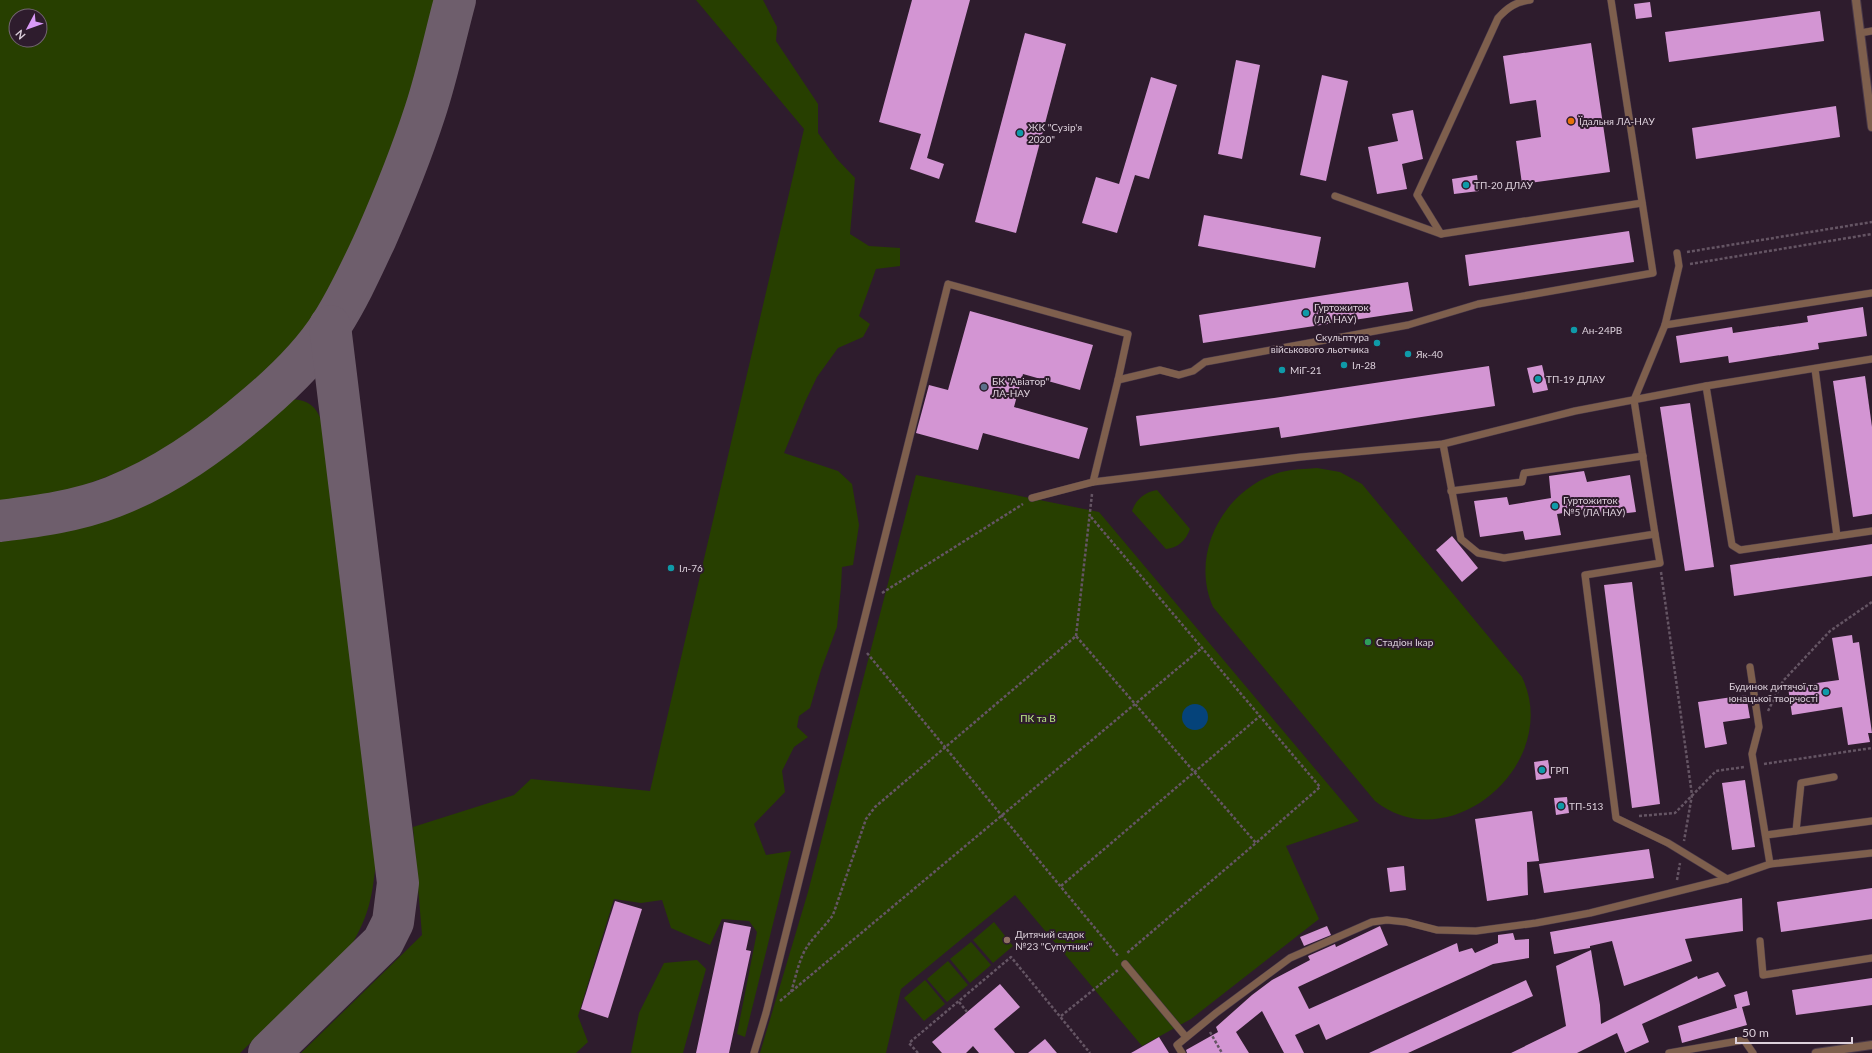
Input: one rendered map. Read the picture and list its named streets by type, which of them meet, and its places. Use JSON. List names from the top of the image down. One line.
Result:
{"parks":["ПК та В"],"places":["Їдальня ЛА-НАУ","ЖК \"Сузір'я 2020\"","ТП-20 ДЛАУ","Гуртожиток (ЛА НАУ)","Ан-24РВ","Скульптура військового льотчика","Як-40","Іл-28","МіГ-21","ТП-19 ДЛАУ","БК \"Авіатор\" ЛА-НАУ","Гуртожиток №5 (ЛА НАУ)","Іл-76","Стадіон Ікар","Будинок дитячої та юнацької творчості","ГРП","ТП-513","Дитячий садок №23 \"Супутник\""],"scale_bar":"50 m","north":"bottom left"}
